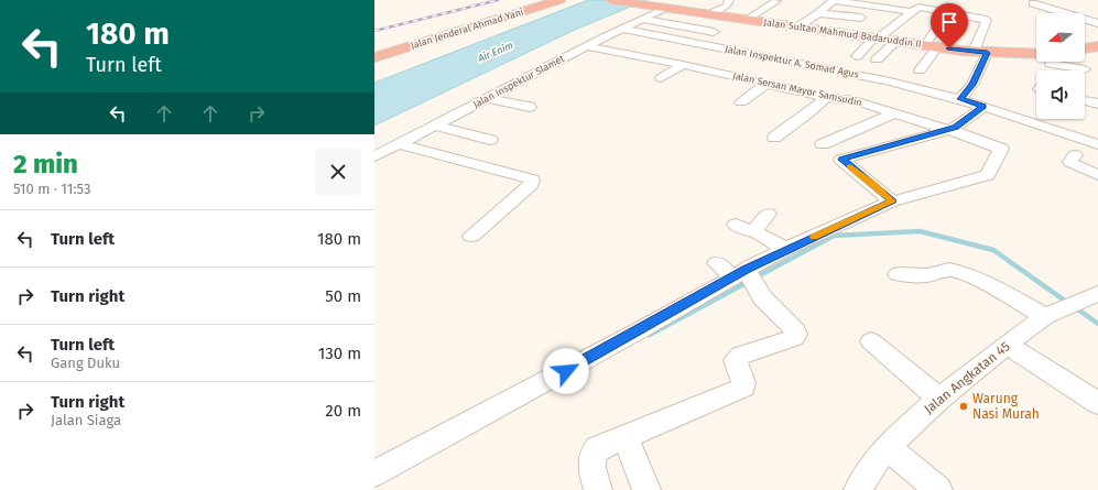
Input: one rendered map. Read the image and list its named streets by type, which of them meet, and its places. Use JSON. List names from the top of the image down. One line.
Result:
{"streets":{"highway":["Jalan Jenderal Ahmad Yani","Jalan Sultan Mahmud Badaruddin II"],"street":["Jalan Inspektur A. Somad Agus","Jalan Inspektur Slamet","Jalan Sersan Mayor Samsudin","Jalan Angkatan 45"]},"crossings":[["Jalan Sultan Mahmud Badaruddin II","Jalan Inspektur Slamet"],["Jalan Inspektur A. Somad Agus","Jalan Inspektur Slamet"],["Jalan Inspektur Slamet","Jalan Sersan Mayor Samsudin"]],"water":["Air Enim"],"places":["Warung Nasi Murah"],"north":"left","page":{"turn":["180 m","Turn left"],"heading":["2 min","510 m · 11:53"],"list":[{"name":"Turn left","value":"180 m"},{"name":"Turn right","value":"50 m"},{"name":"Turn left","note":"Gang Duku","value":"130 m"},{"name":"Turn right","note":"Jalan Siaga","value":"20 m"}]}}
